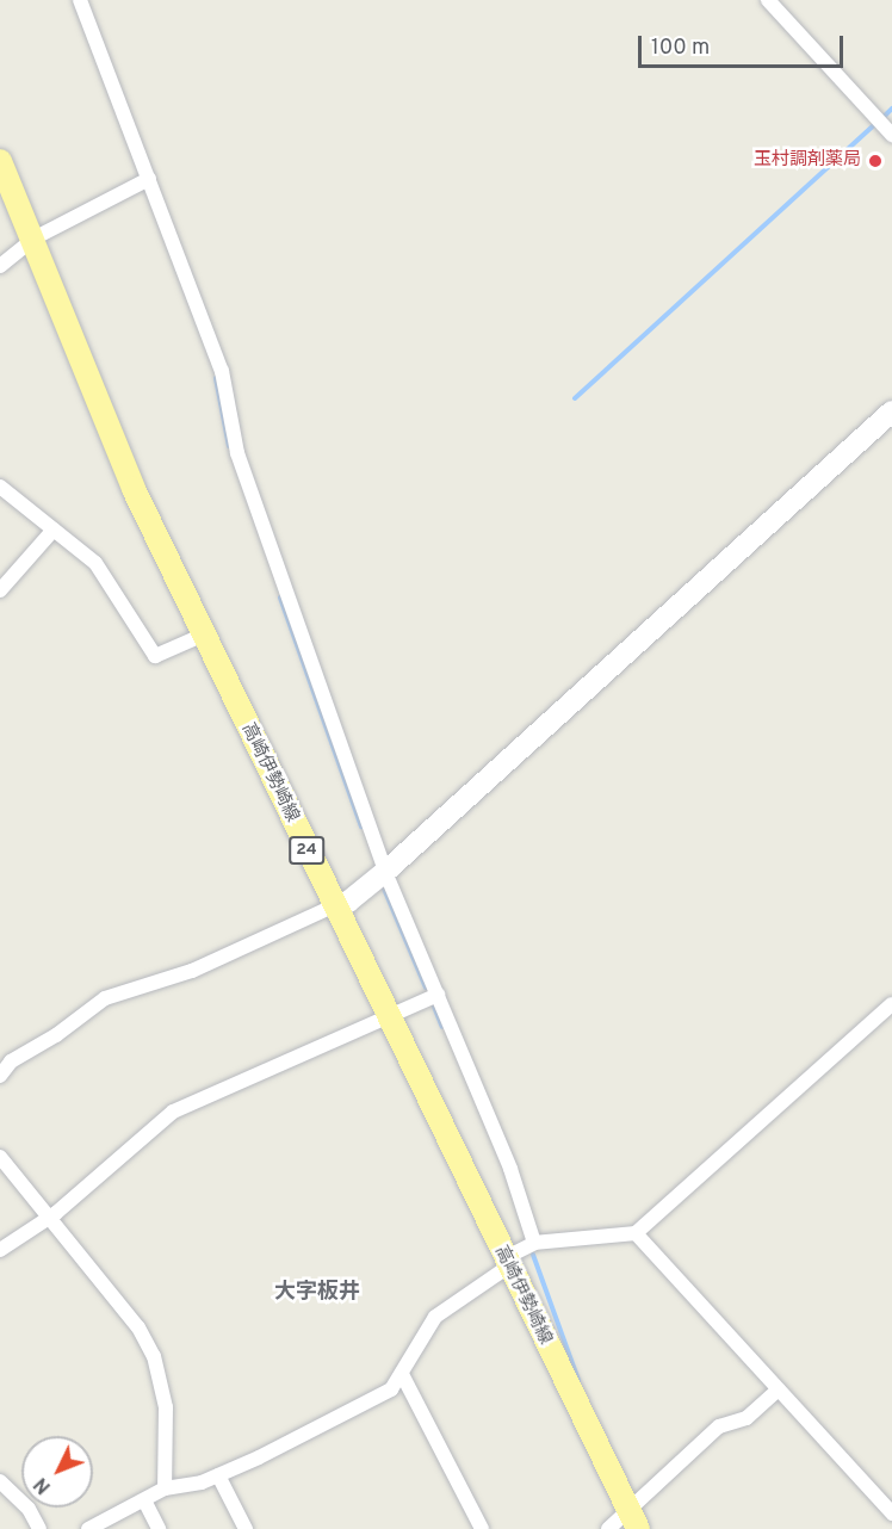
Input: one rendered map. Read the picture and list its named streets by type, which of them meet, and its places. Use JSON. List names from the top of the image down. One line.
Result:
{"streets":{"main road":["高崎伊勢崎線","24"]},"districts":["大字板井"],"places":["玉村調剤薬局"],"scale_bar":"100 m","north":"bottom left"}
